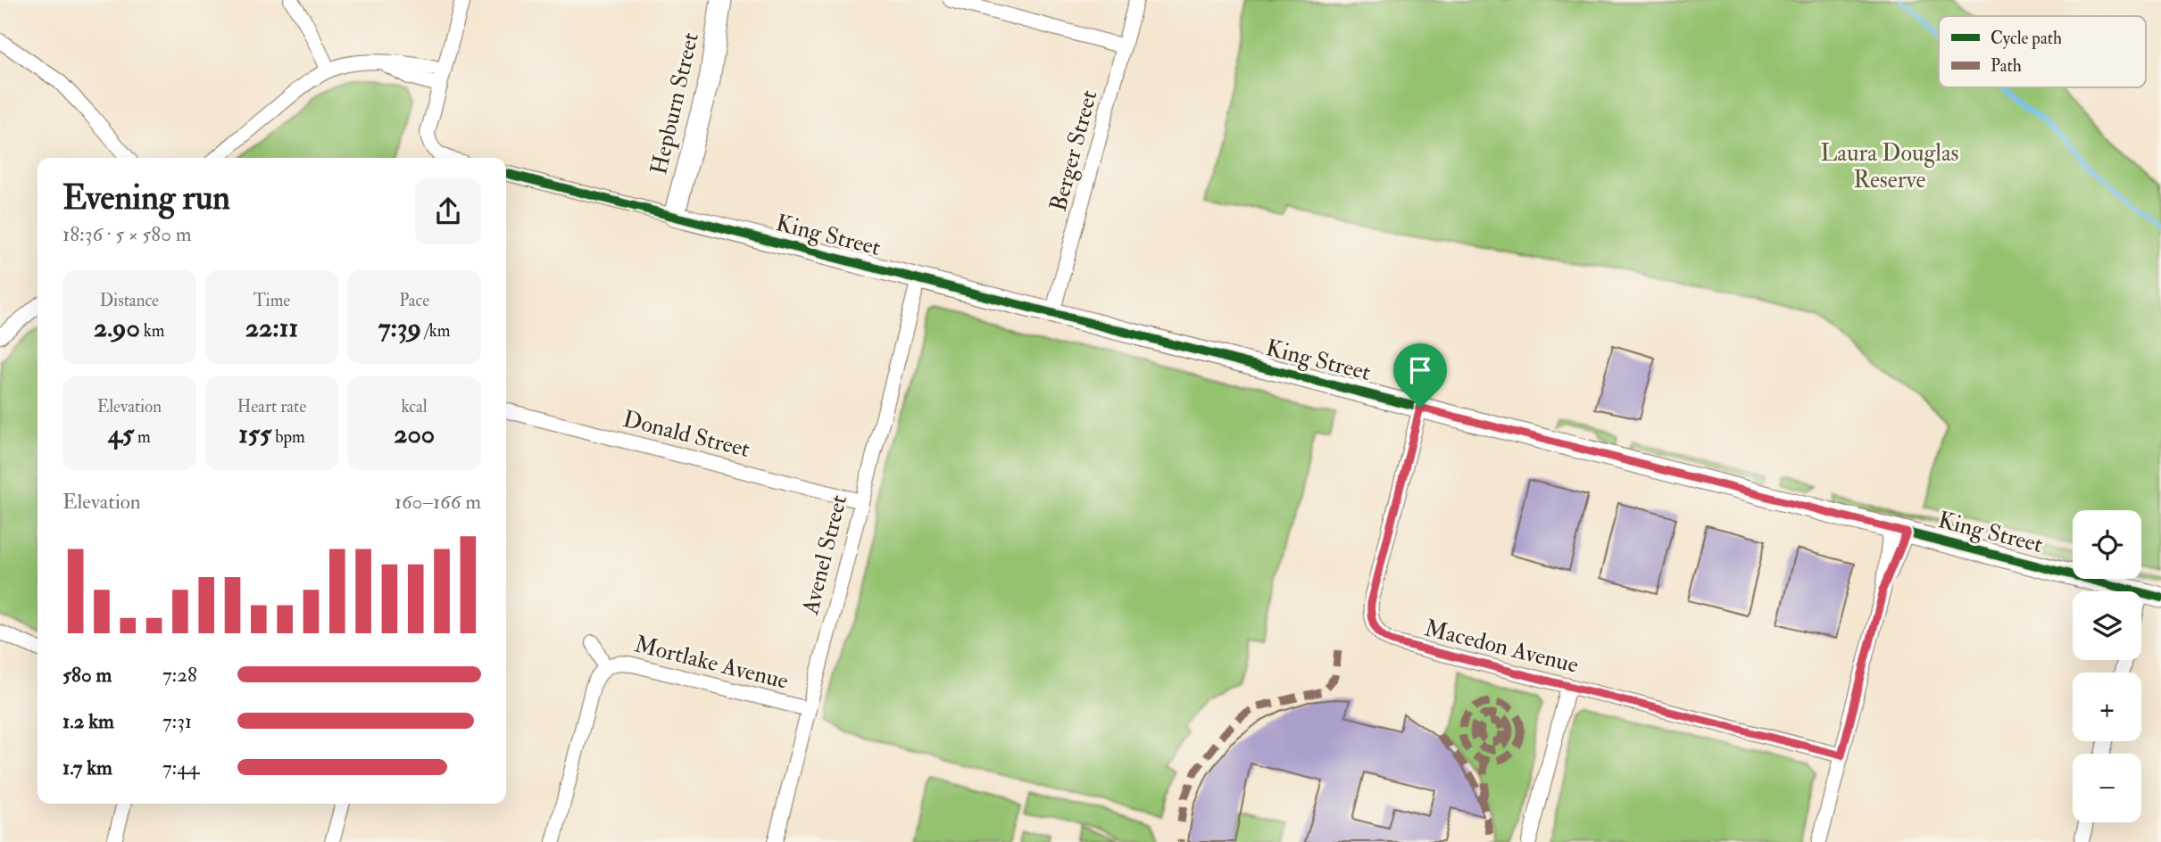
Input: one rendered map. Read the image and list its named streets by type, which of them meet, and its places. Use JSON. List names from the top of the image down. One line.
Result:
{"streets":{"street":["Hepburn Street","Berger Street","King Street","Donald Street","Avenel Street","Macedon Avenue","Mortlake Avenue"]},"crossings":[["Hepburn Street","King Street"],["Berger Street","King Street"],["King Street","Avenel Street"],["King Street","Macedon Avenue"],["Donald Street","Avenel Street"],["Avenel Street","Mortlake Avenue"]],"parks":["Laura Douglas Reserve"],"legend":["Cycle path","Path"],"page":{"heading":["Evening run","18:36 · 5 × 580 m"],"stats":[["Distance","2.90 km"],["Time","22:11"],["Pace","7:39 /km"],["Elevation","45 m"],["Heart rate","155 bpm"],["kcal","200"]],"chart":["Elevation","160–166 m"],"map_buttons":["+","−"],"list":[{"name":"580 m","note":"7:28"},{"name":"1.2 km","note":"7:31"},{"name":"1.7 km","note":"7:44"}]}}
